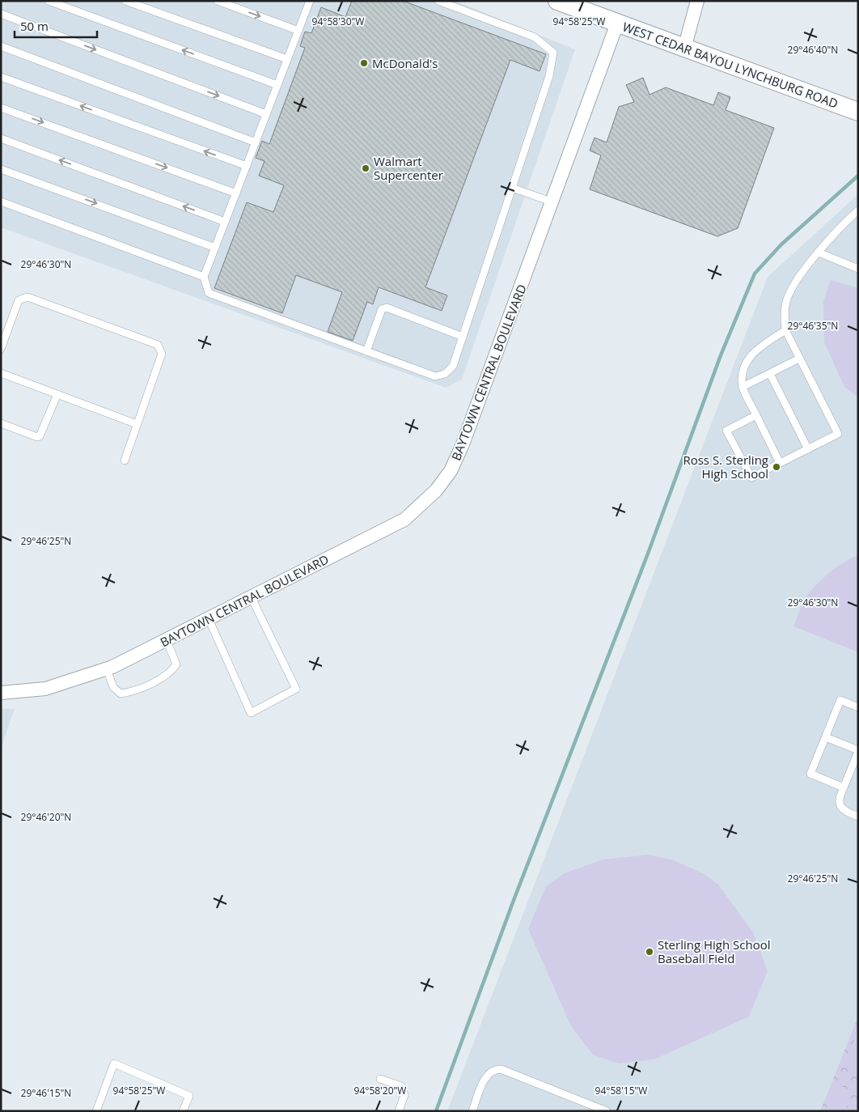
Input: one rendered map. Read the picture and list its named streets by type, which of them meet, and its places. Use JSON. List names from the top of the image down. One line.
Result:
{"streets":{"main road":["WEST CEDAR BAYOU LYNCHBURG ROAD"],"street":["BAYTOWN CENTRAL BOULEVARD"]},"crossings":[["WEST CEDAR BAYOU LYNCHBURG ROAD","BAYTOWN CENTRAL BOULEVARD"]],"places":["McDonald's","Walmart Supercenter","Ross S. Sterling High School","Sterling High School Baseball Field"],"scale_bar":"50 m","coordinates":["94°58'30\"W","94°58'25\"W","29°46'40\"N","29°46'30\"N","29°46'35\"N","29°46'25\"N","29°46'20\"N","94°58'20\"W","94°58'15\"W","29°46'15\"N"]}
